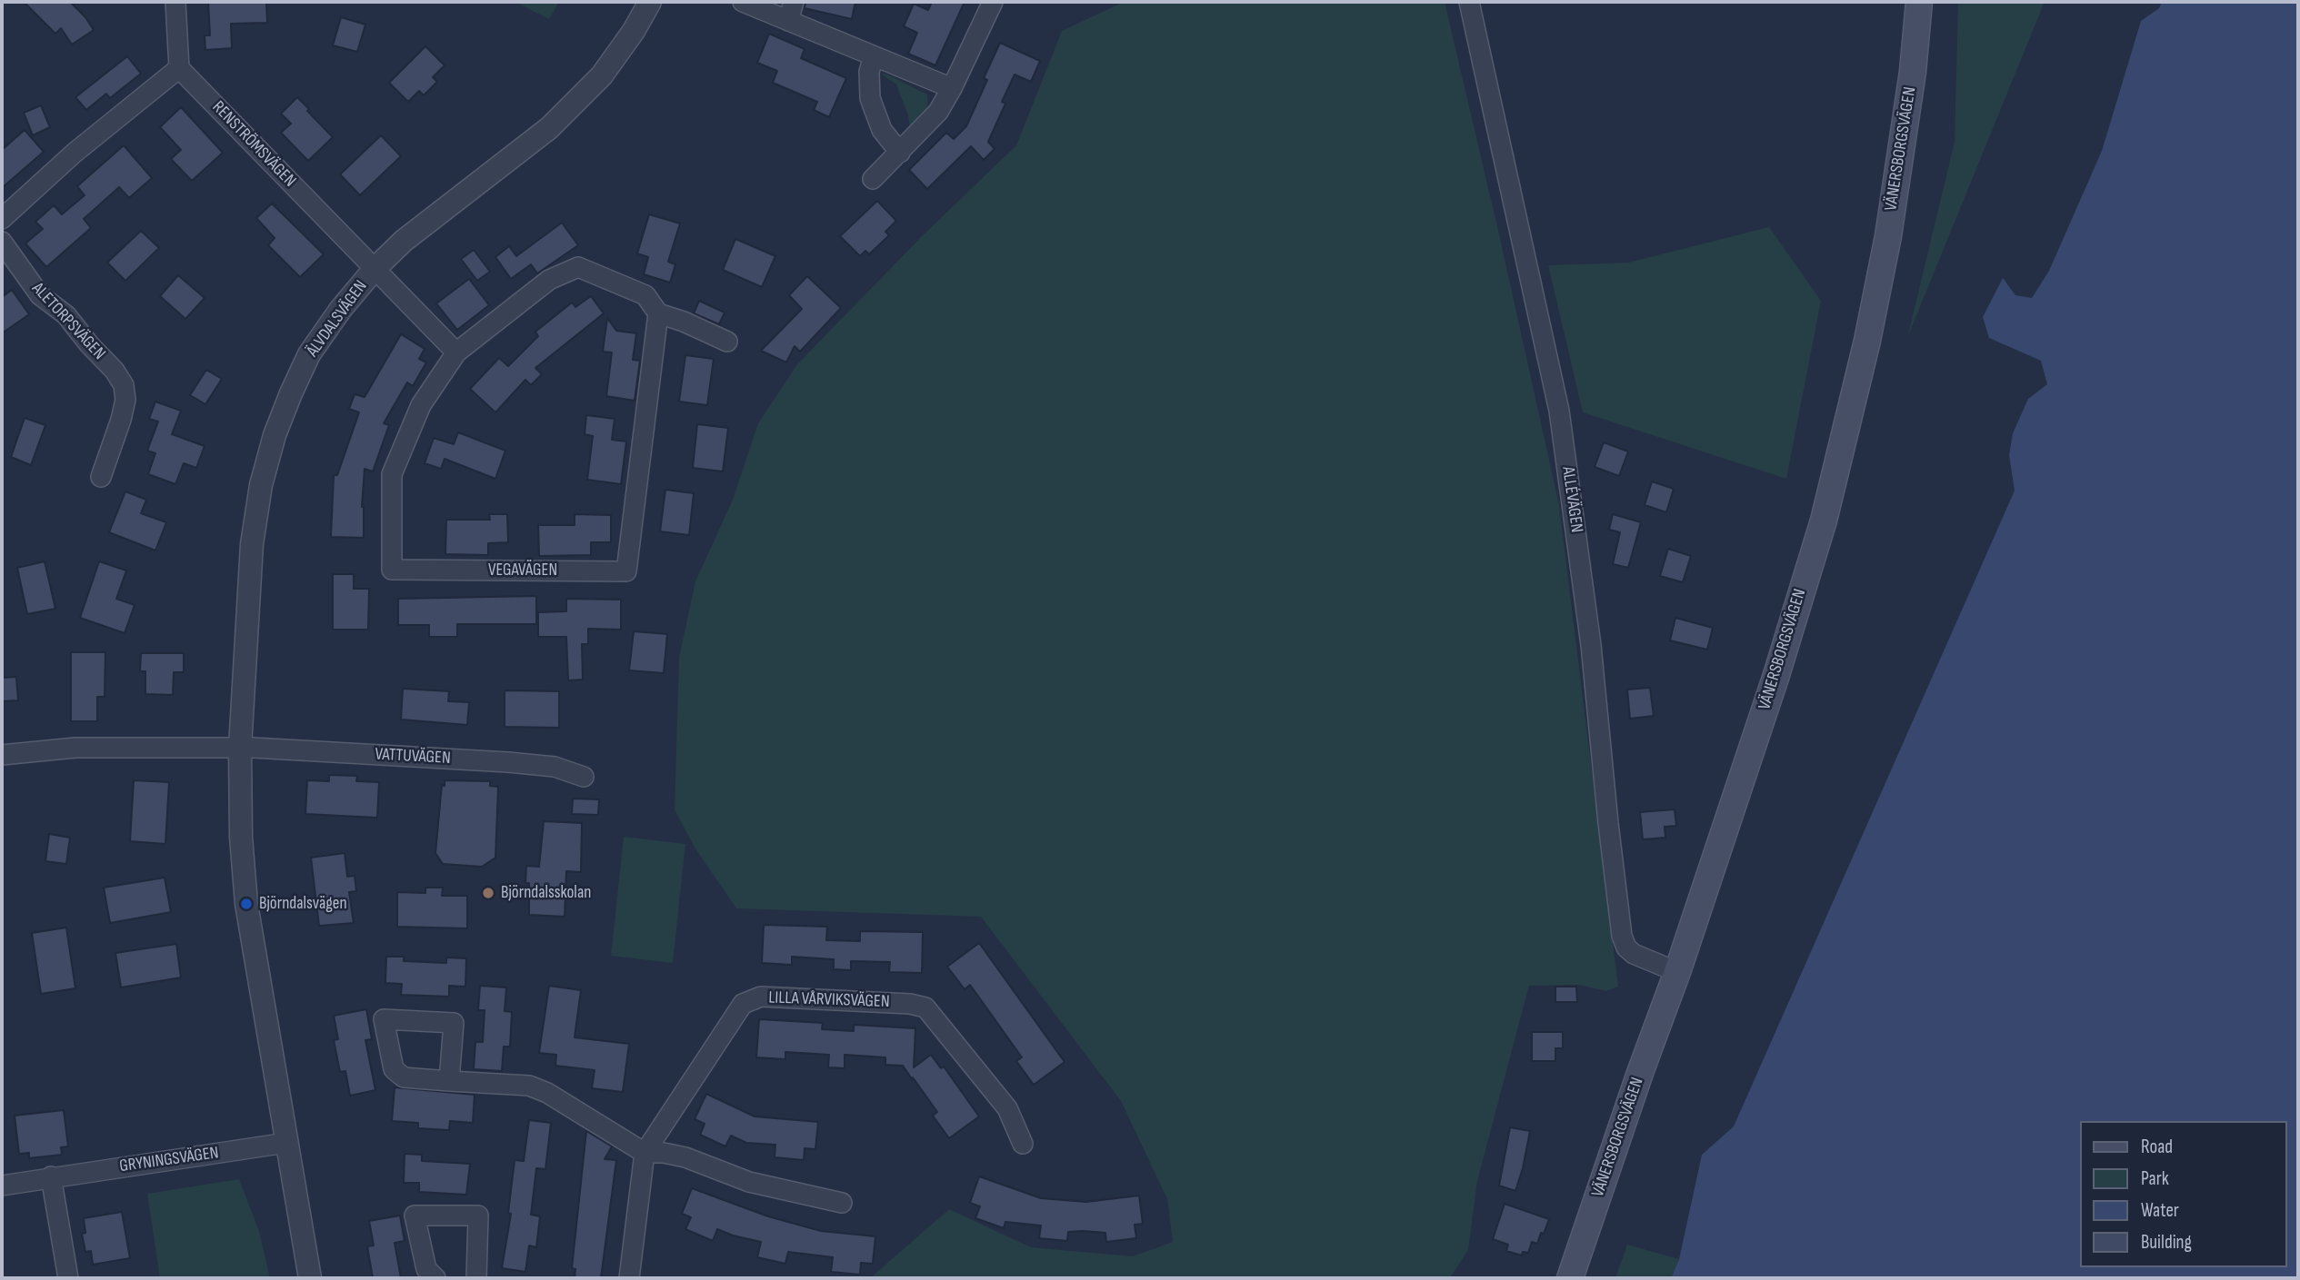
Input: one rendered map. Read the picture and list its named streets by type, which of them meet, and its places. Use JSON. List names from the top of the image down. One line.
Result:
{"streets":{"main road":["VÄNERSBORGSVÄGEN"],"street":["RENSTRÖMSVÄGEN","ÄLVDALSVÄGEN","ALETORPSVÄGEN","ALLÉVÄGEN","VEGAVÄGEN","VATTUVÄGEN","LILLA VÅRVIKSVÄGEN","GRYNINGSVÄGEN"]},"crossings":[["RENSTRÖMSVÄGEN","ÄLVDALSVÄGEN"],["VÄNERSBORGSVÄGEN","ALLÉVÄGEN"],["ÄLVDALSVÄGEN","VATTUVÄGEN"]],"places":["Björndalsskolan","Björndalsvägen"],"legend":["Road","Park","Water","Building"]}
